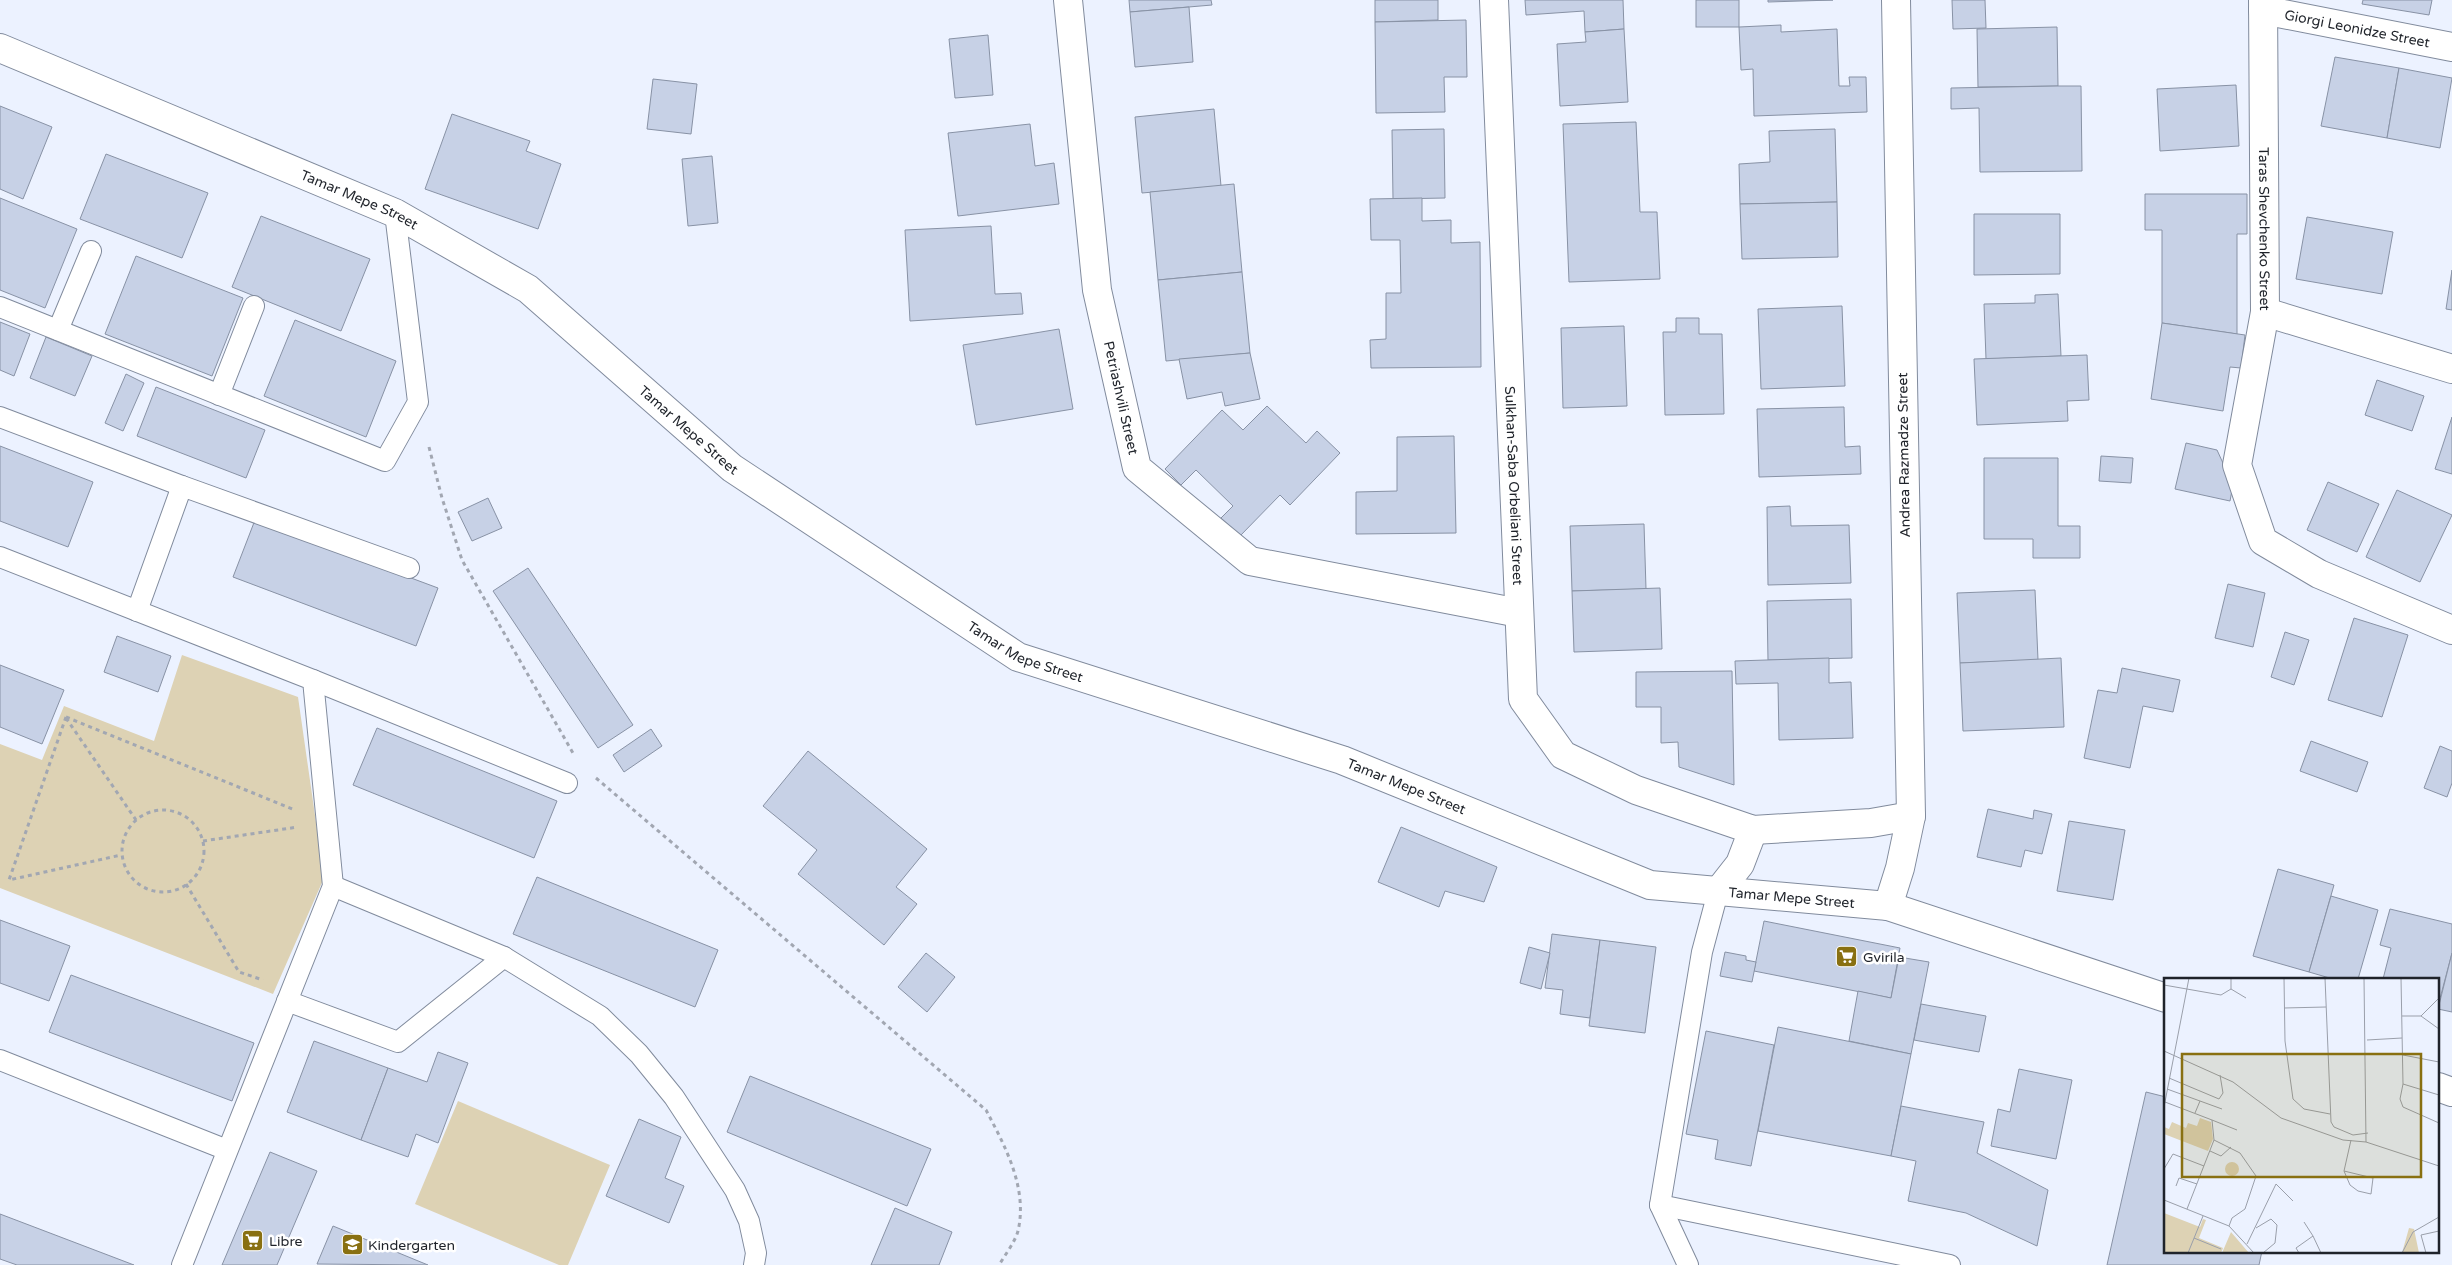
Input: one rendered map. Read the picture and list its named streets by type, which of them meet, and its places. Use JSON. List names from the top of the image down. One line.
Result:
{"streets":{"street":["Giorgi Leonidze Street","Tamar Mepe Street","Taras Shevchenko Street","Petriashvili Street","Andrea Razmadze Street","Sulkhan-Saba Orbeliani Street"]},"crossings":[["Giorgi Leonidze Street","Taras Shevchenko Street"],["Tamar Mepe Street","Andrea Razmadze Street"],["Petriashvili Street","Sulkhan-Saba Orbeliani Street"],["Andrea Razmadze Street","Sulkhan-Saba Orbeliani Street"]],"places":{"supermarket":["Gvirila","Libre"],"school or university":["Kindergarten"]}}
